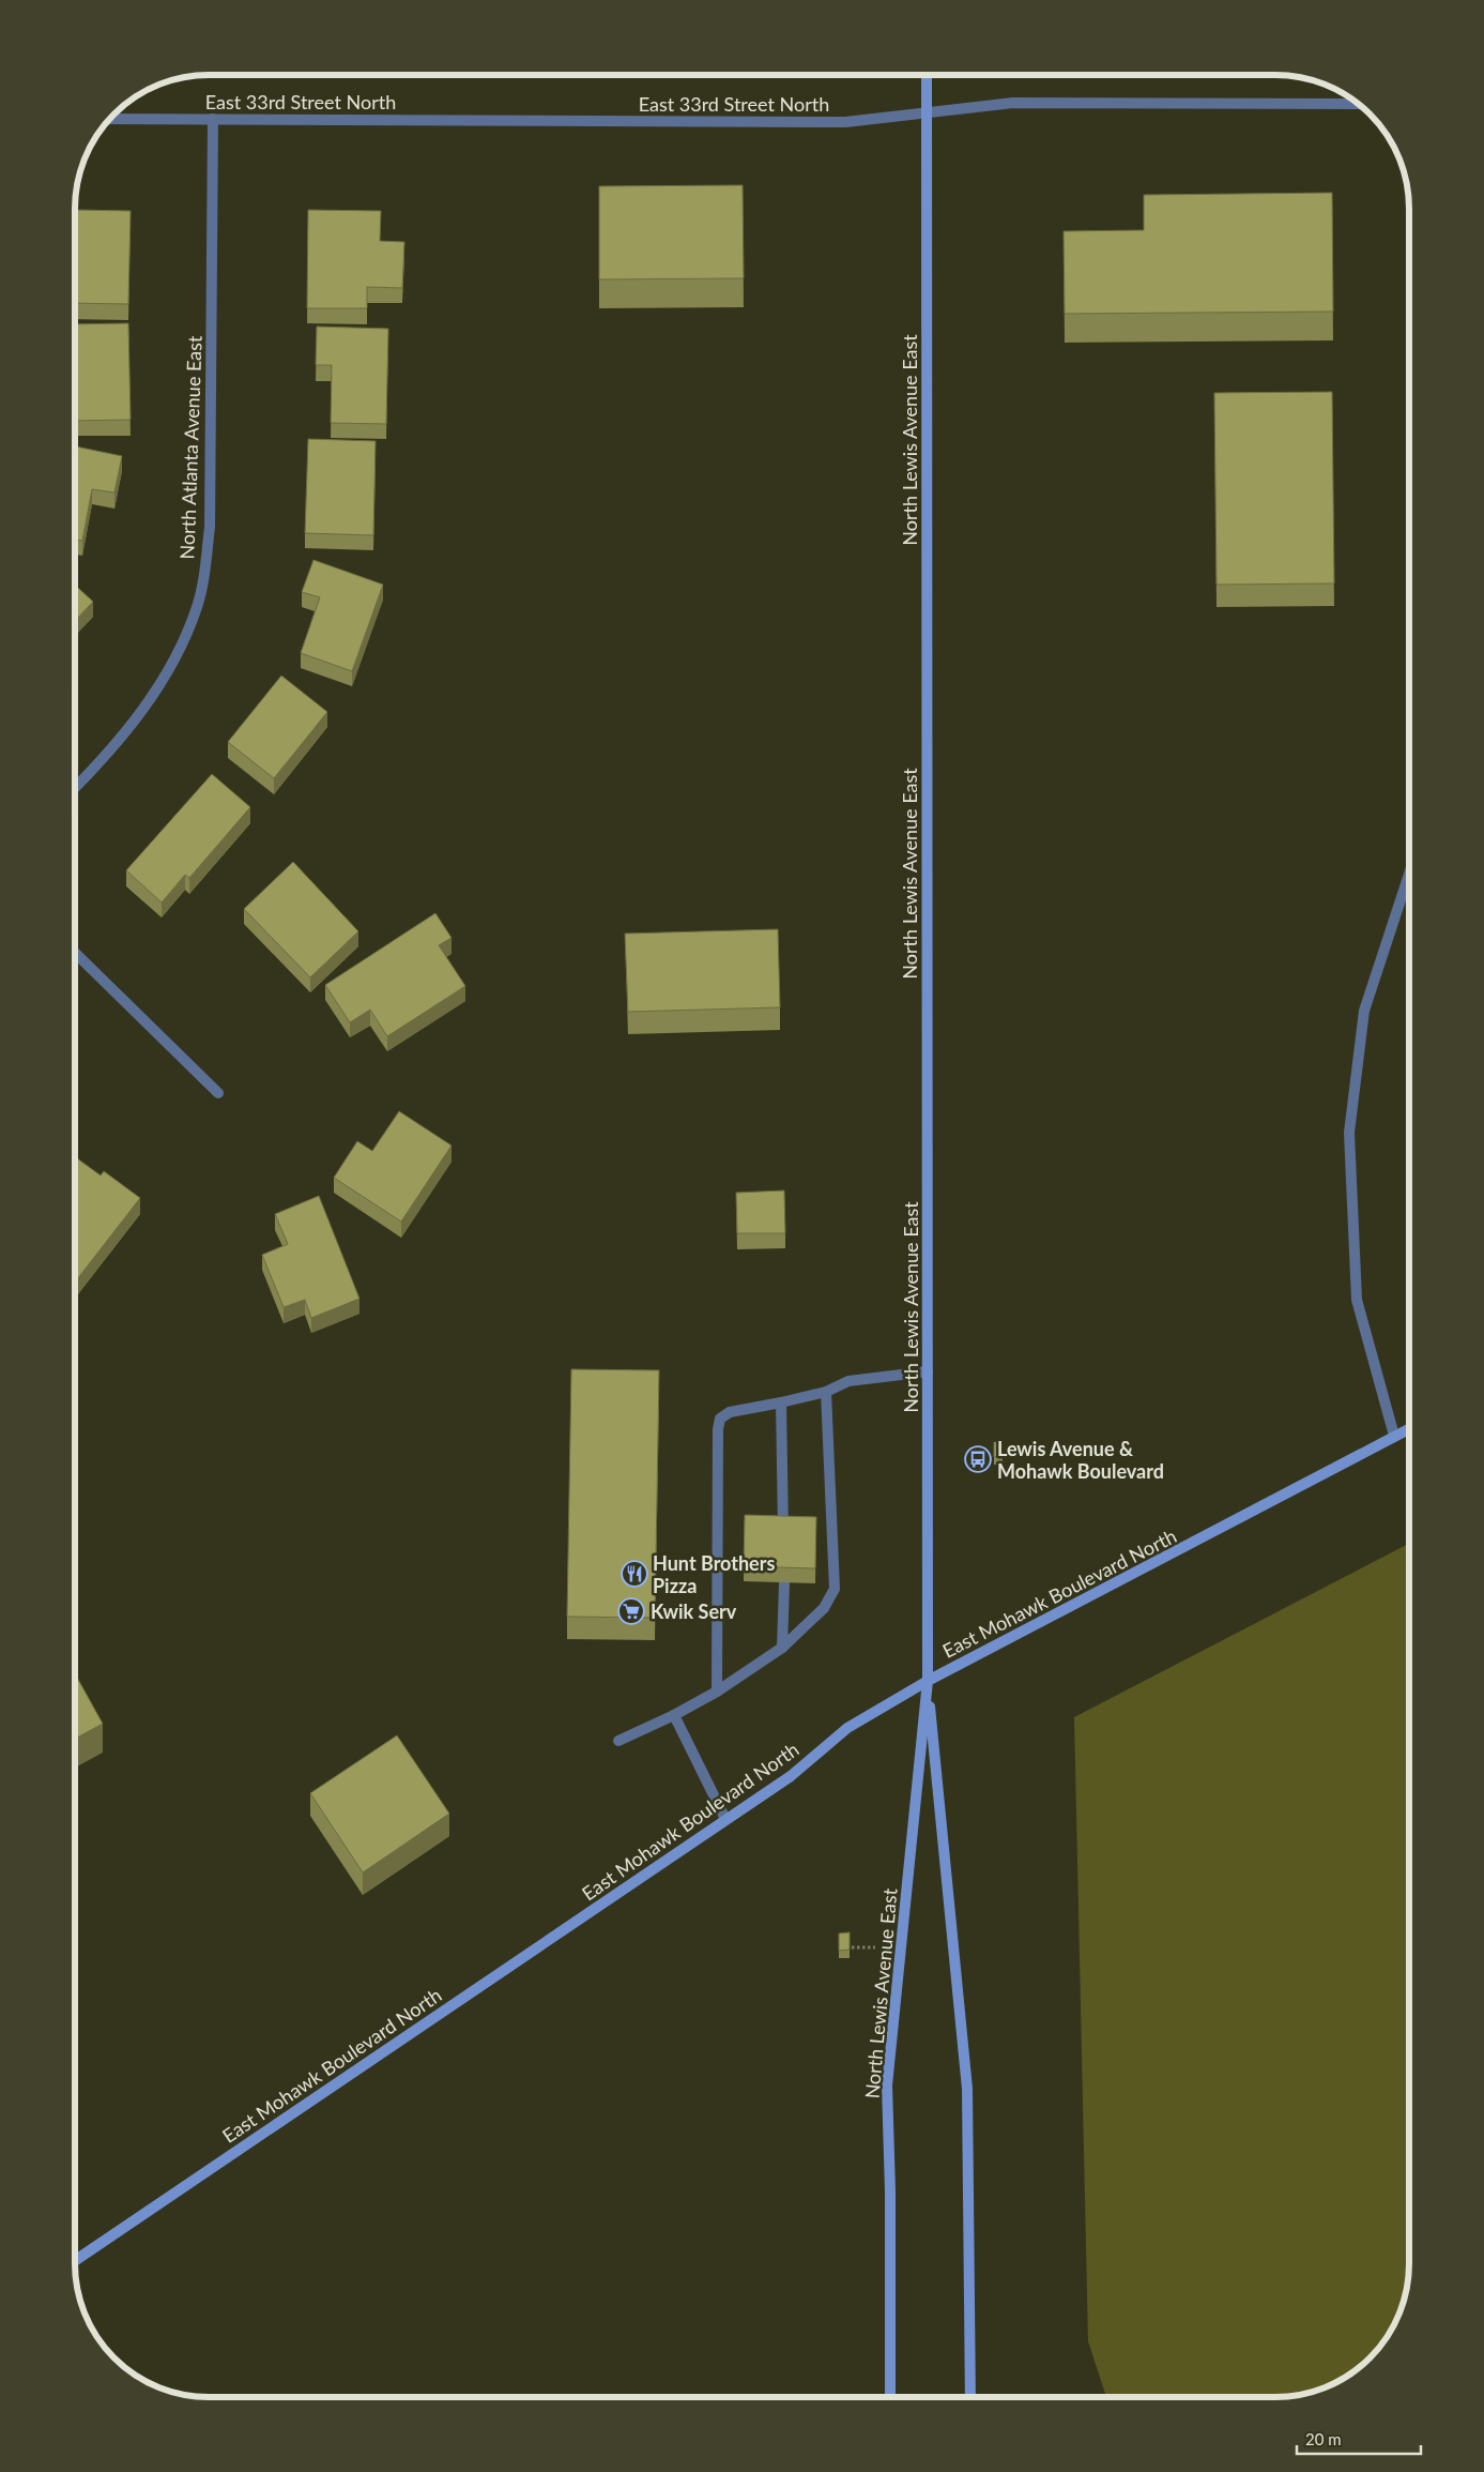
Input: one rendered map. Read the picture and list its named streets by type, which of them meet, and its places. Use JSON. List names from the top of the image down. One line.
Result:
{"streets":{"main road":["North Lewis Avenue East","East Mohawk Boulevard North"],"street":["East 33rd Street North","North Atlanta Avenue East"]},"crossings":[["East 33rd Street North","North Lewis Avenue East"],["East 33rd Street North","North Atlanta Avenue East"],["North Lewis Avenue East","East Mohawk Boulevard North"]],"places":{"bus stop":["Lewis Avenue & Mohawk Boulevard"],"restaurant":["Hunt Brothers Pizza"],"supermarket":["Kwik Serv"]},"scale_bar":"20 m"}
